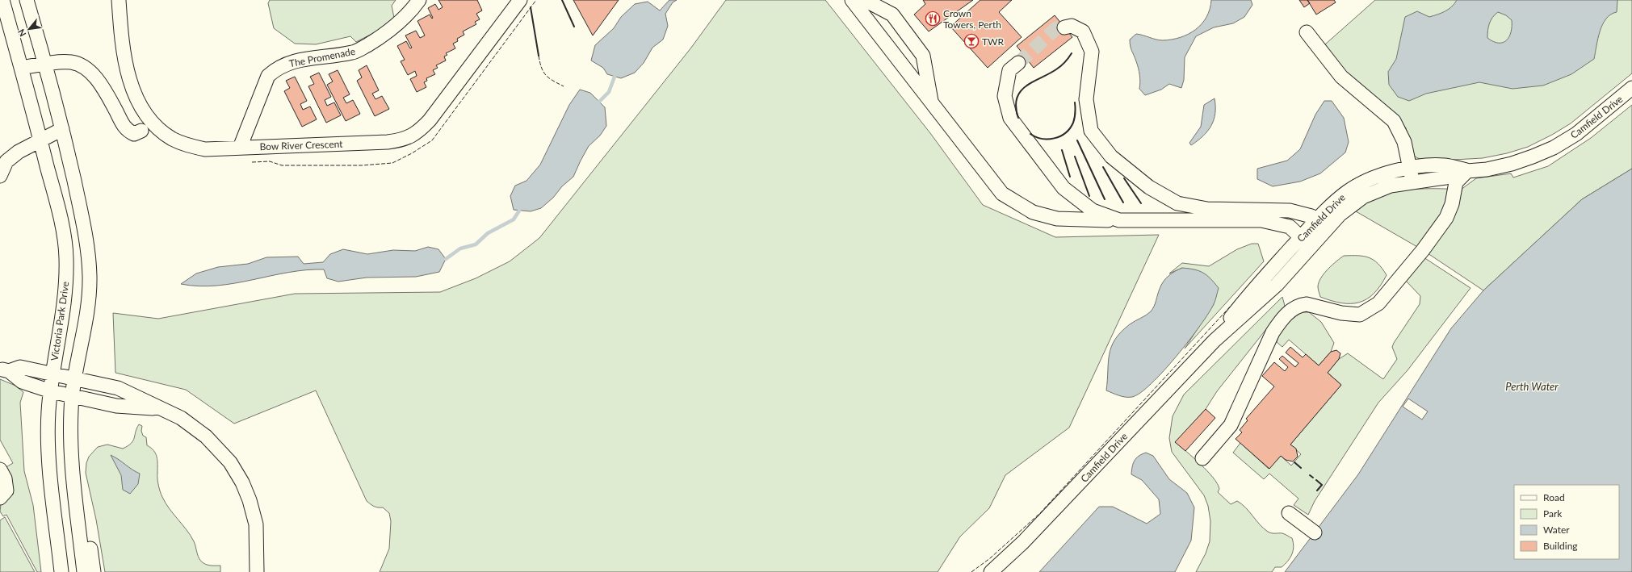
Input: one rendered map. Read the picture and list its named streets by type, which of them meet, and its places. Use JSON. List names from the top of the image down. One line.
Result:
{"streets":{"street":["The Promenade","Camfield Drive","Bow River Crescent","Victoria Park Drive"]},"crossings":[["The Promenade","Bow River Crescent"]],"water":["Perth Water"],"places":{"restaurant":["Crown Towers, Perth"],"bar":["TWR"]},"legend":["Road","Park","Water","Building"],"north":"bottom left"}
